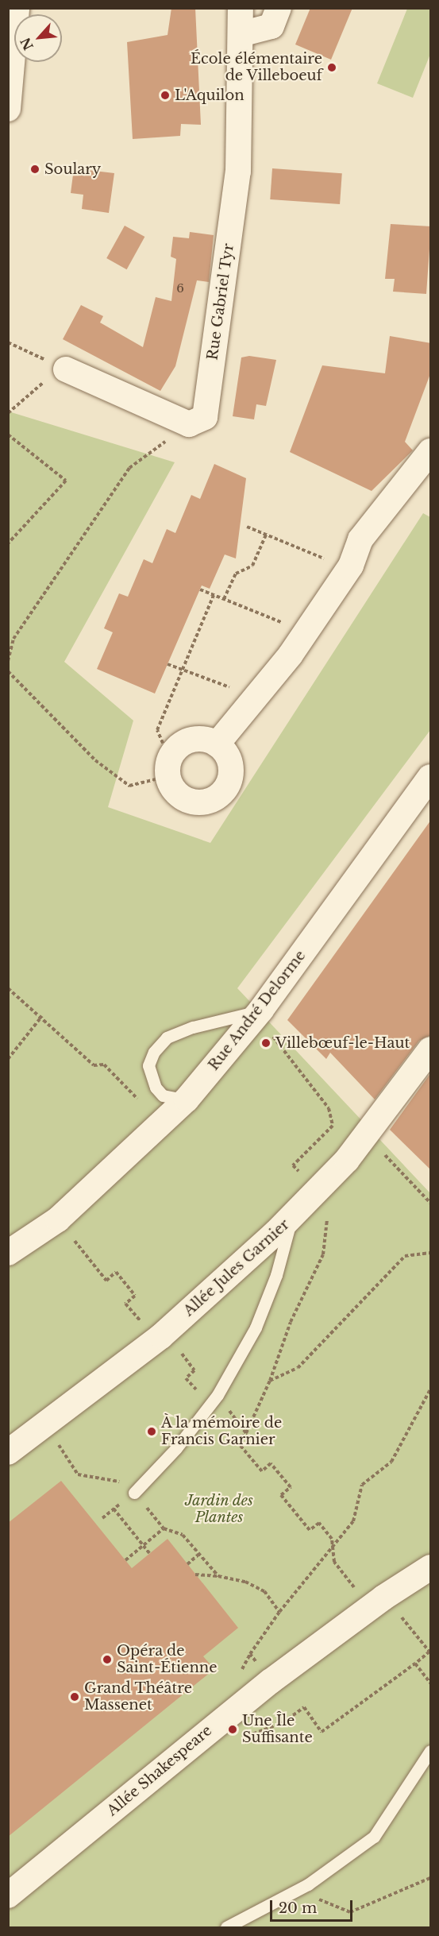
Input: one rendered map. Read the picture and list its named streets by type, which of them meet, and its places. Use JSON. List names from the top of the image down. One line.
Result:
{"streets":{"street":["Rue Gabriel Tyr","Rue André Delorme","Allée Jules Garnier","Allée Shakespeare"]},"parks":["Jardin des Plantes"],"places":["École élémentaire de Villeboeuf","L'Aquilon","Soulary","Villebœuf-le-Haut","À la mémoire de Francis Garnier","Opéra de Saint-Étienne","Grand Théâtre Massenet","Une Île Suffisante"],"house_numbers":["6"],"scale_bar":"20 m","north":"bottom left"}
